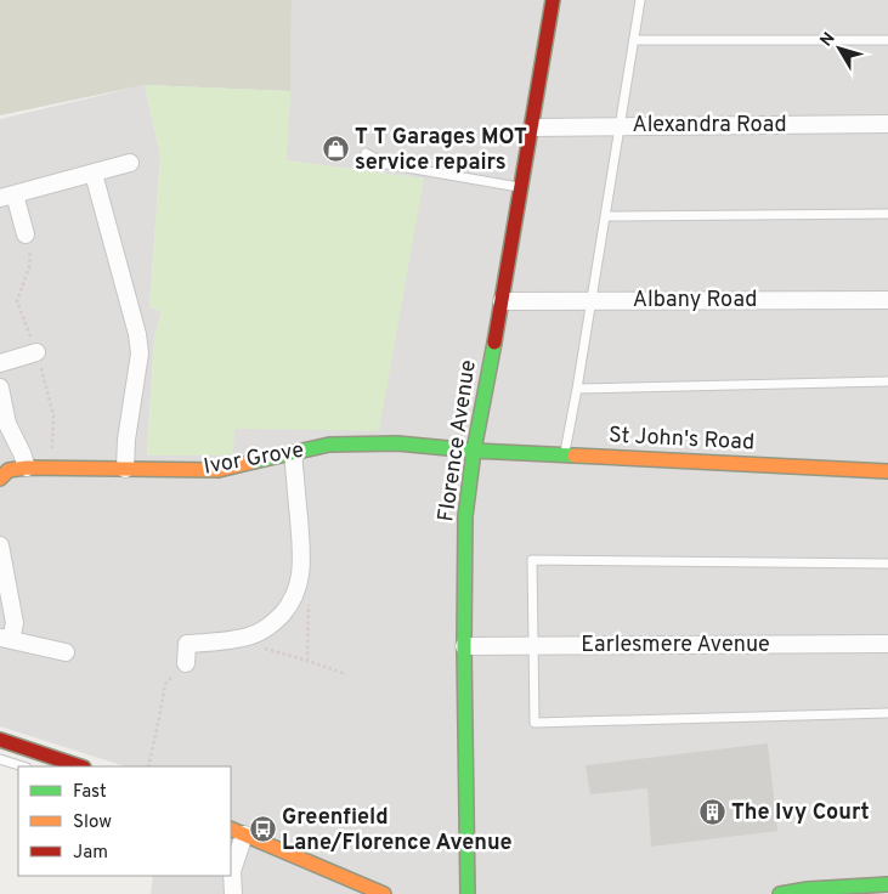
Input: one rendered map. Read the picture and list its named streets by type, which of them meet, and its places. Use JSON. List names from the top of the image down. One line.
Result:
{"streets":{"street":["Alexandra Road","Albany Road","St John's Road","Florence Avenue","Ivor Grove","Earlesmere Avenue"]},"crossings":[["Alexandra Road","Florence Avenue"],["Albany Road","Florence Avenue"],["St John's Road","Florence Avenue"],["St John's Road","Ivor Grove"],["Florence Avenue","Ivor Grove"],["Florence Avenue","Earlesmere Avenue"]],"places":{"shop":["T T Garages MOT service repairs"],"building":["The Ivy Court"],"bus stop":["Greenfield Lane/Florence Avenue"]},"legend":["Fast","Slow","Jam"],"north":"top left"}
